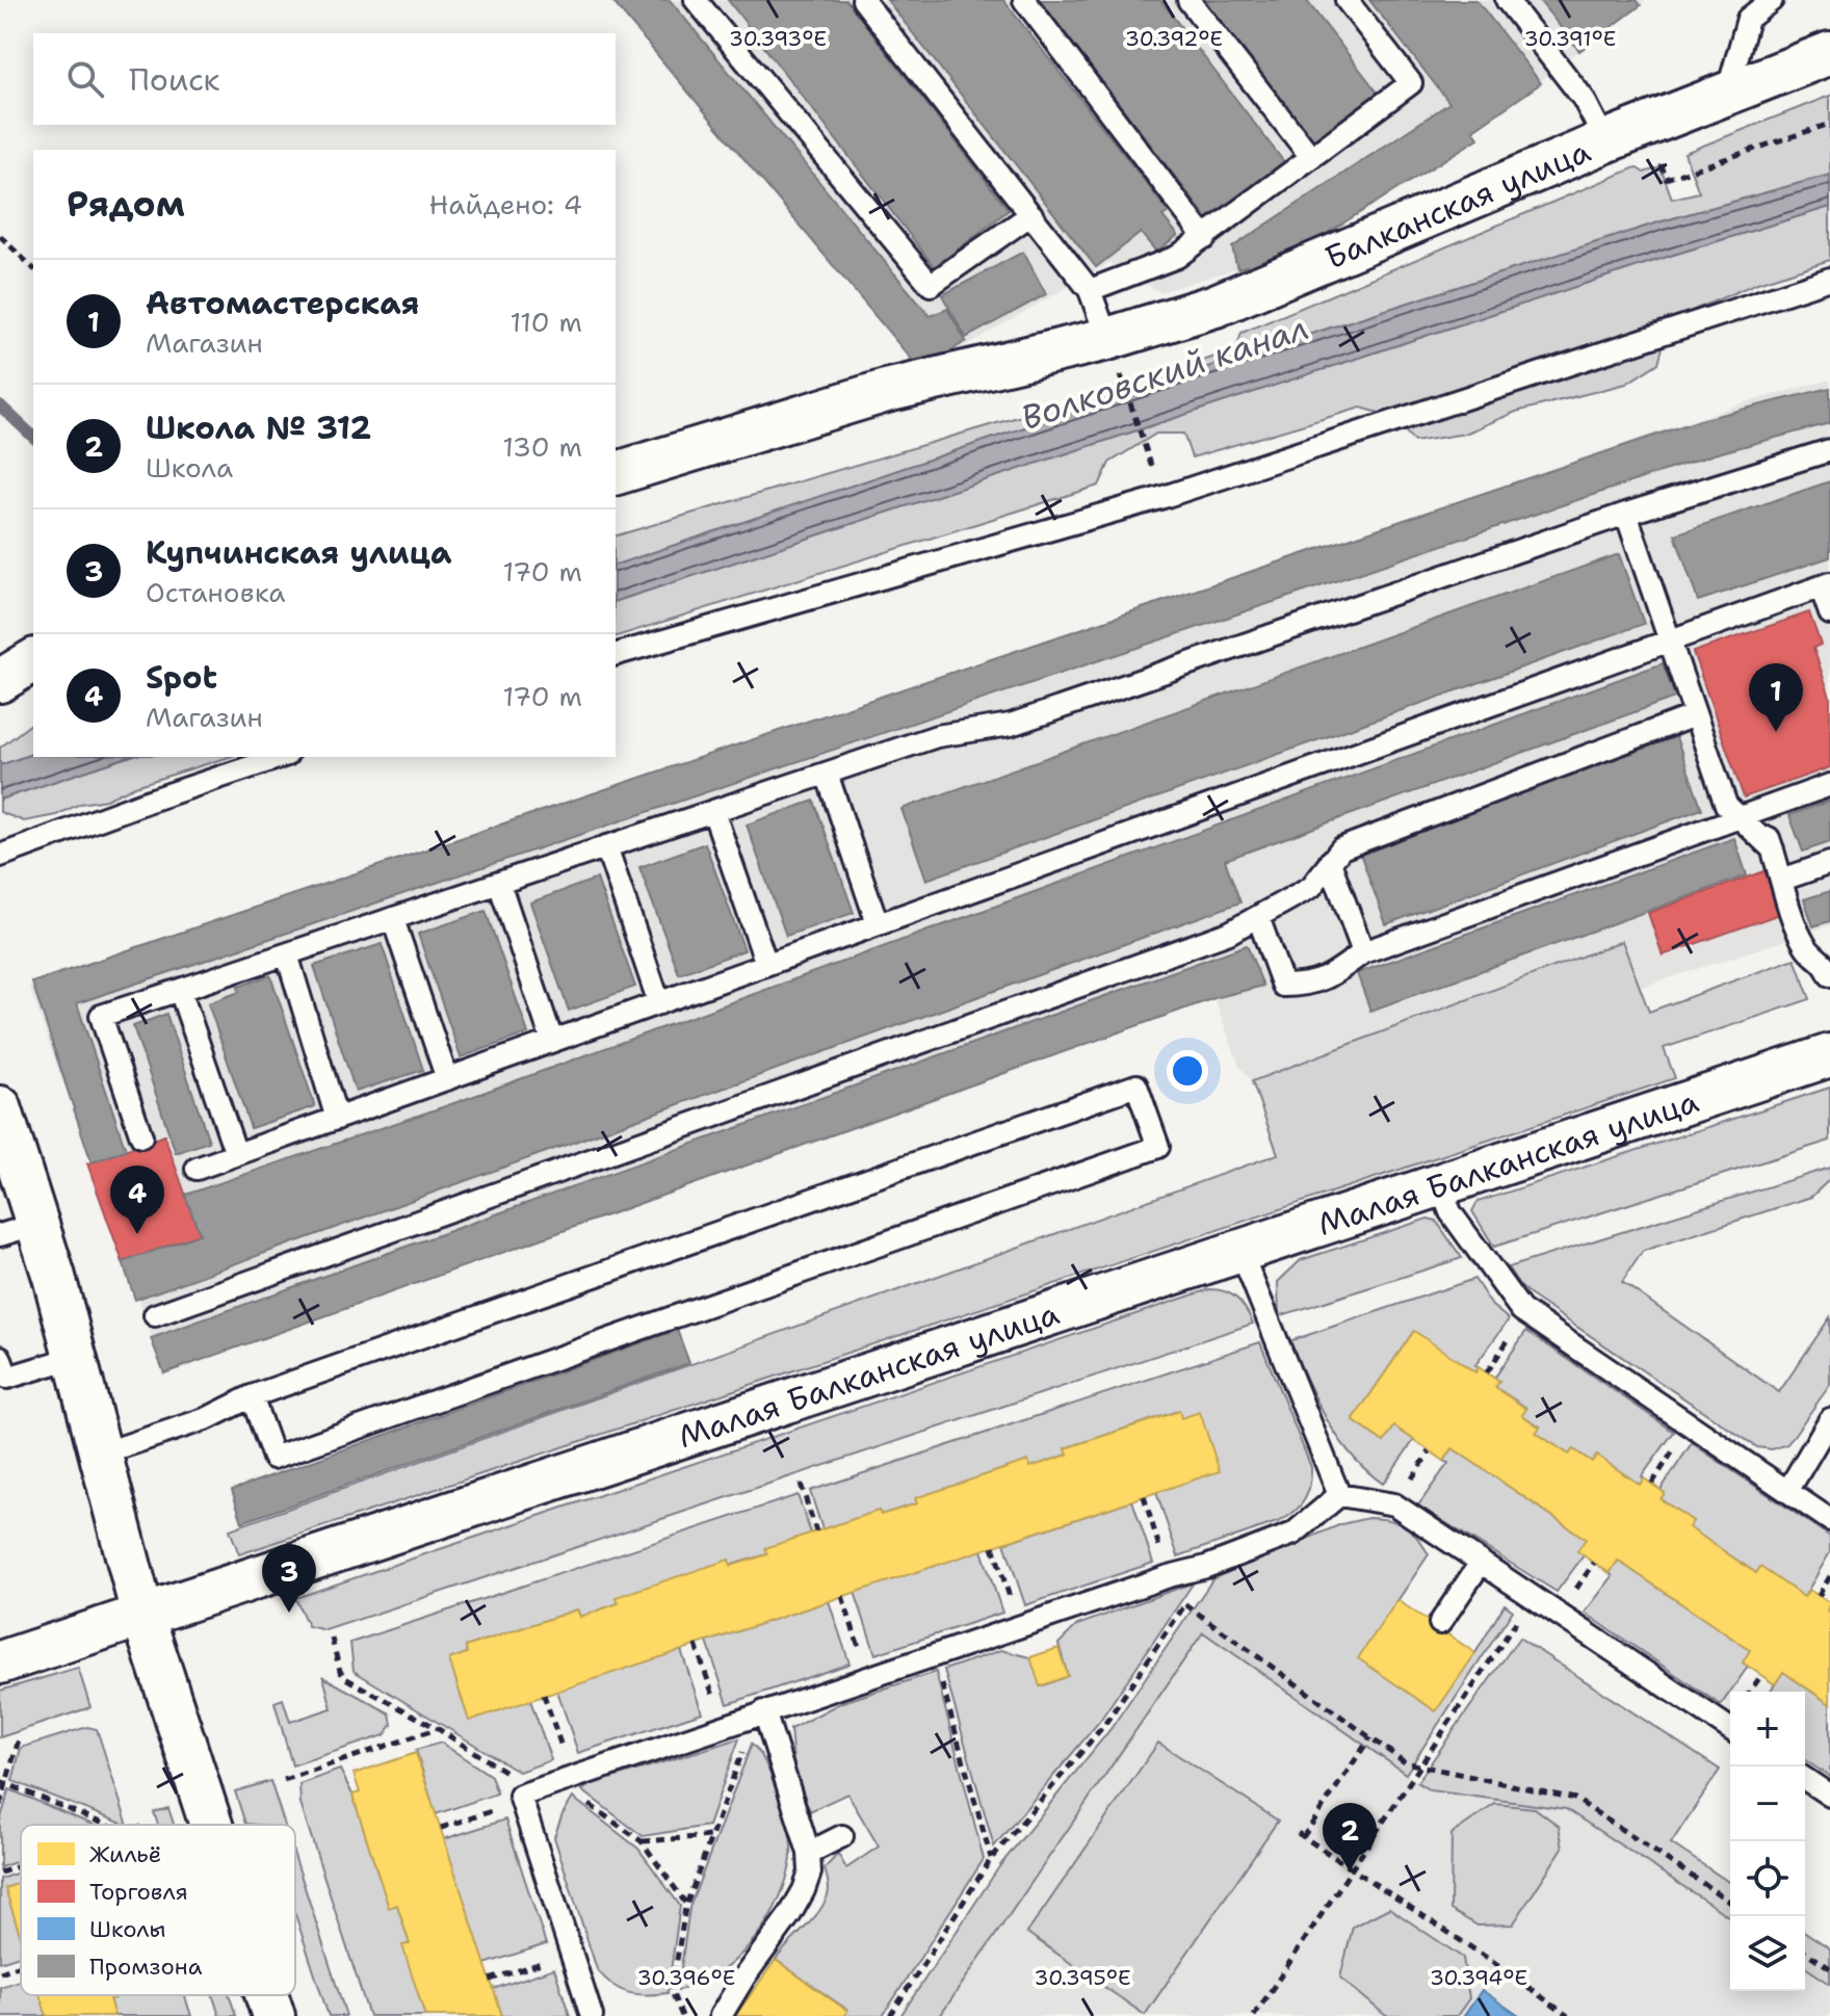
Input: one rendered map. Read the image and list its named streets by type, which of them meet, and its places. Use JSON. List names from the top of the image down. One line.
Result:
{"streets":{"street":["Балканская улица","Малая Балканская улица"]},"water":["Волковский канал"],"legend":["Жильё","Торговля","Школы","Промзона"],"page":{"search":"Поиск","heading":["Рядом","Найдено: 4"],"list":[{"mark":"1","name":"Автомастерская","note":"Магазин","value":"110 m"},{"mark":"2","name":"Школа № 312","note":"Школа","value":"130 m"},{"mark":"3","name":"Купчинская улица","note":"Остановка","value":"170 m"},{"mark":"4","name":"Spot","note":"Магазин","value":"170 m"}],"pins":["1","4","3","2"],"map_buttons":["+","−"]},"coordinates":["30.393°E","30.392°E","30.391°E","30.396°E","30.395°E","30.394°E"]}
